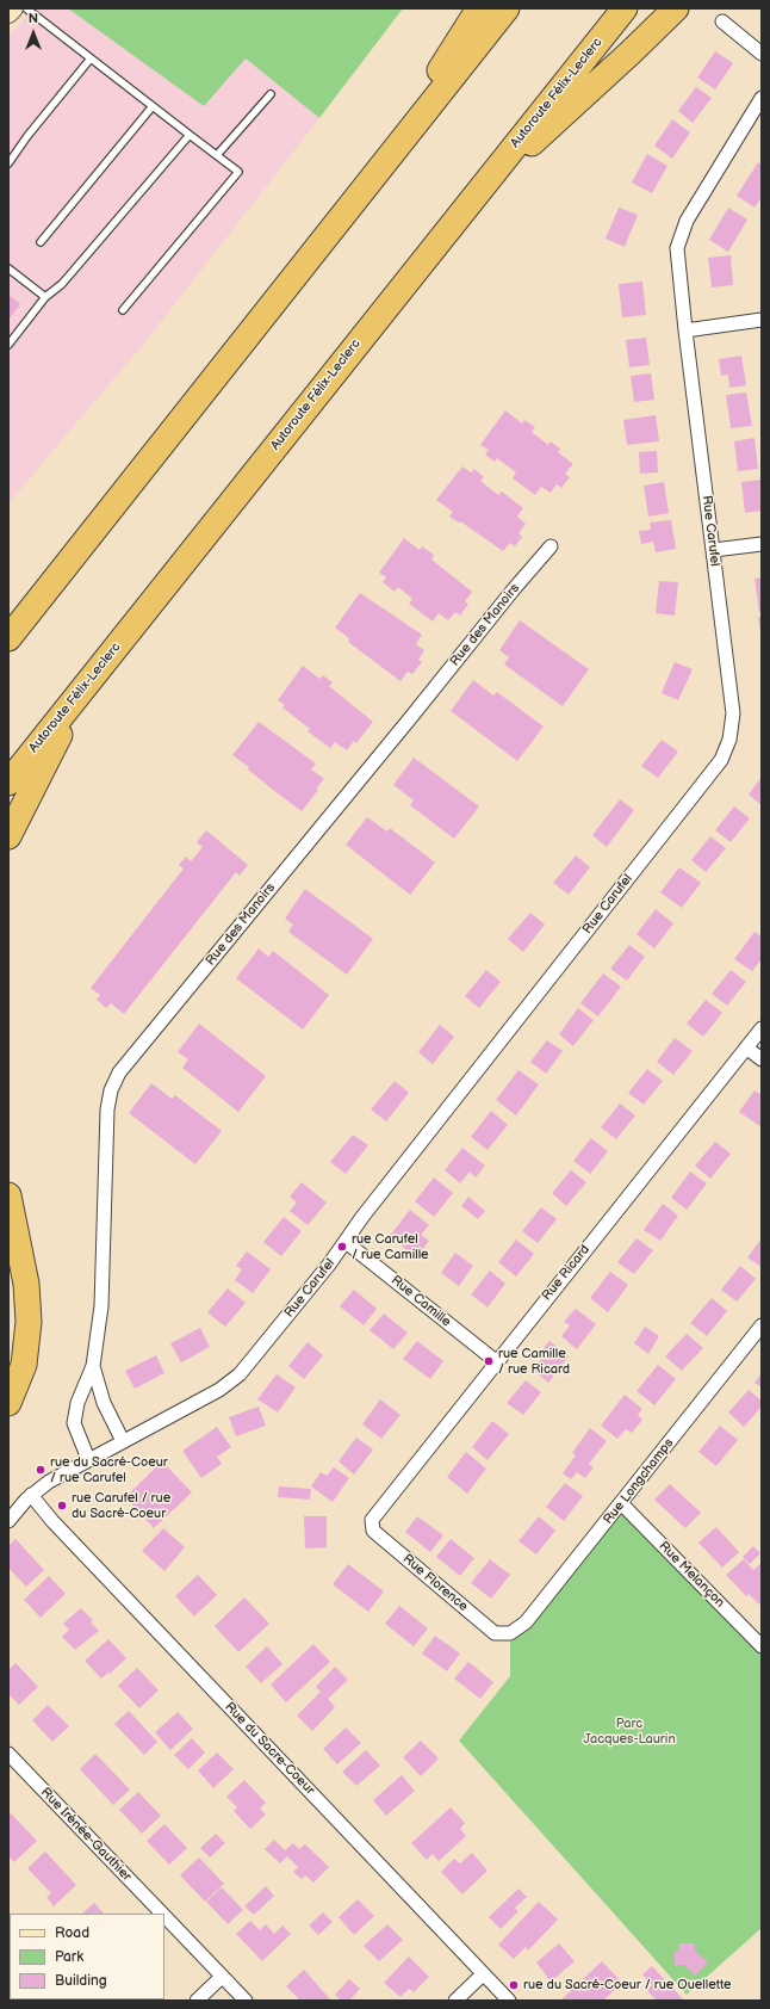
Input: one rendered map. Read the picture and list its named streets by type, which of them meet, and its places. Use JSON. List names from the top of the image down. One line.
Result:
{"streets":{"highway":["Autoroute Félix-Leclerc"],"street":["Rue Carufel","Rue des Manoirs","Rue Ricard","Rue Camille","Rue Longchamps","Rue Melançon","Rue Florence","Rue du Sacre-Coeur","Rue Irénée-Gauthier"]},"crossings":[["Rue Carufel","Rue des Manoirs"],["Rue Carufel","Rue Camille"],["Rue Carufel","Rue du Sacre-Coeur"],["Rue Ricard","Rue Camille"],["Rue Ricard","Rue Florence"],["Rue Longchamps","Rue Melançon"],["Rue Longchamps","Rue Florence"]],"parks":["Parc Jacques-Laurin"],"places":["rue Carufel / rue Camille","rue Camille / rue Ricard","rue du Sacré-Coeur / rue Carufel","rue Carufel / rue du Sacré-Coeur","rue du Sacré-Coeur / rue Ouellette"],"legend":["Road","Park","Building"],"north":"top"}
